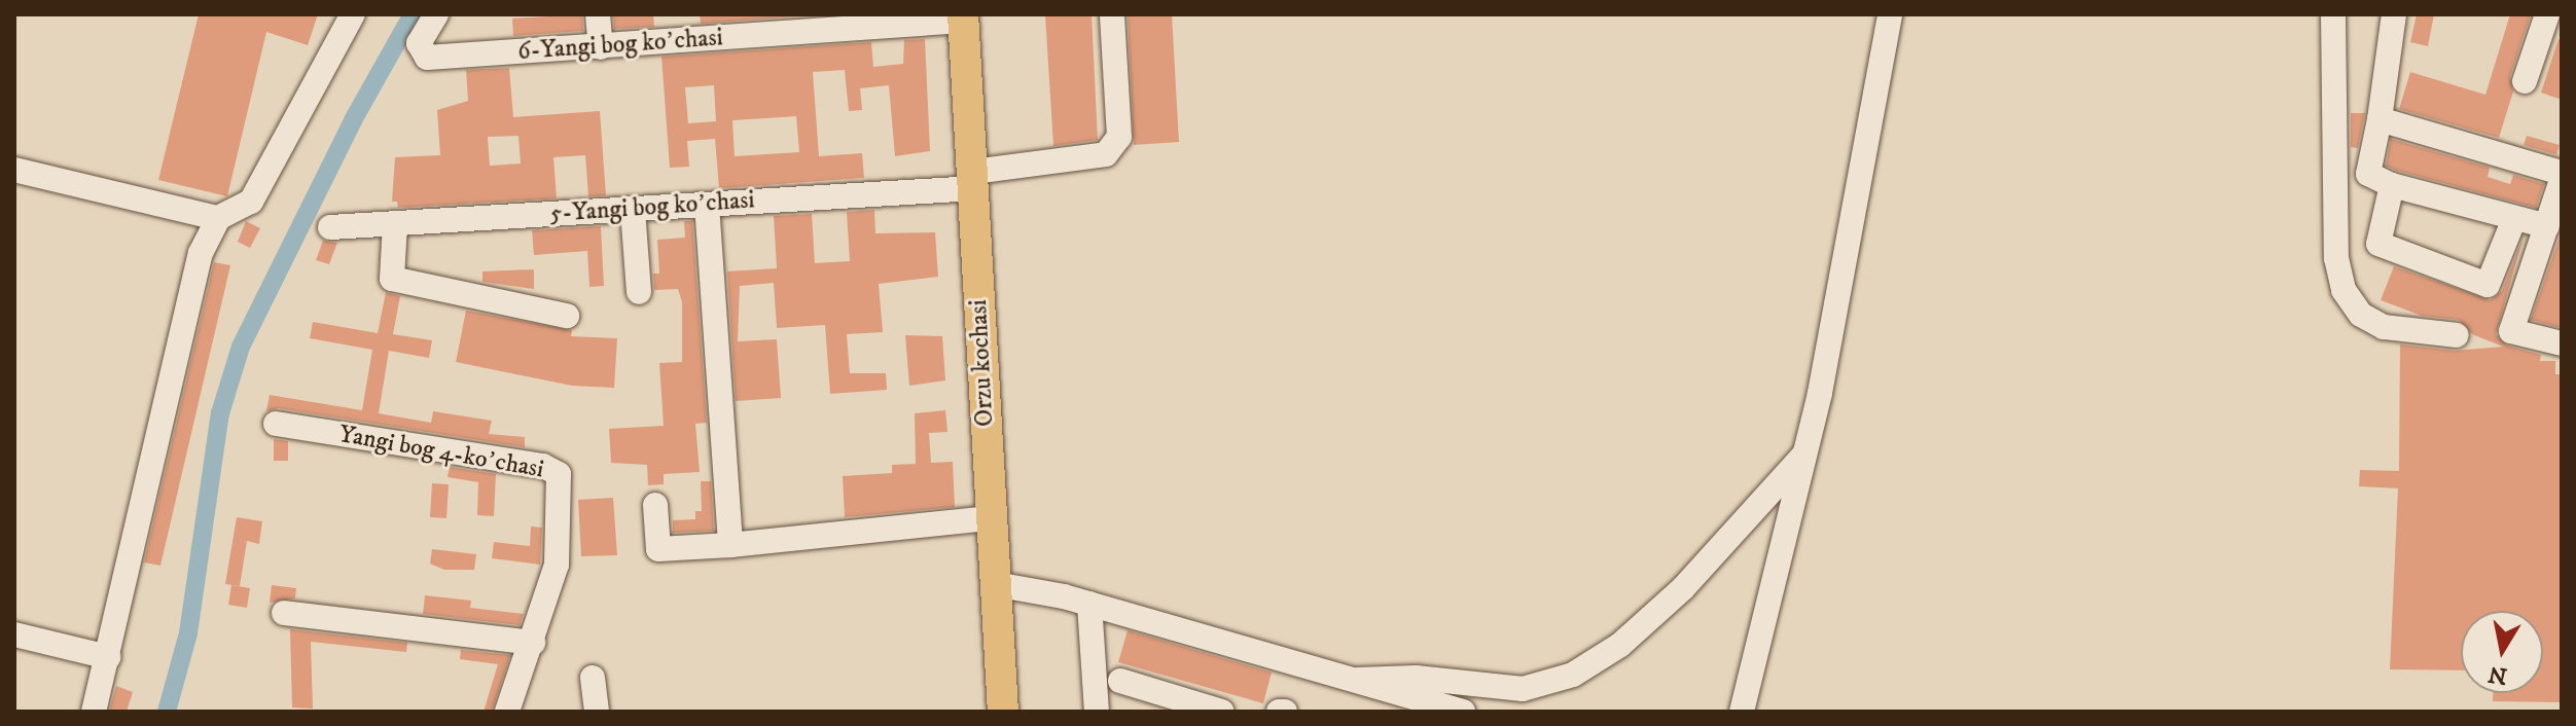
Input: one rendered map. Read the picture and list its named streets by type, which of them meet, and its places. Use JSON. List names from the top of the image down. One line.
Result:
{"streets":{"main road":["Orzu kochasi"],"street":["6-Yangi bog koʼchasi","5-Yangi bog koʼchasi","Yangi bog 4-koʼchasi"]},"crossings":[["6-Yangi bog koʼchasi","Orzu kochasi"],["5-Yangi bog koʼchasi","Orzu kochasi"]],"north":"bottom"}
